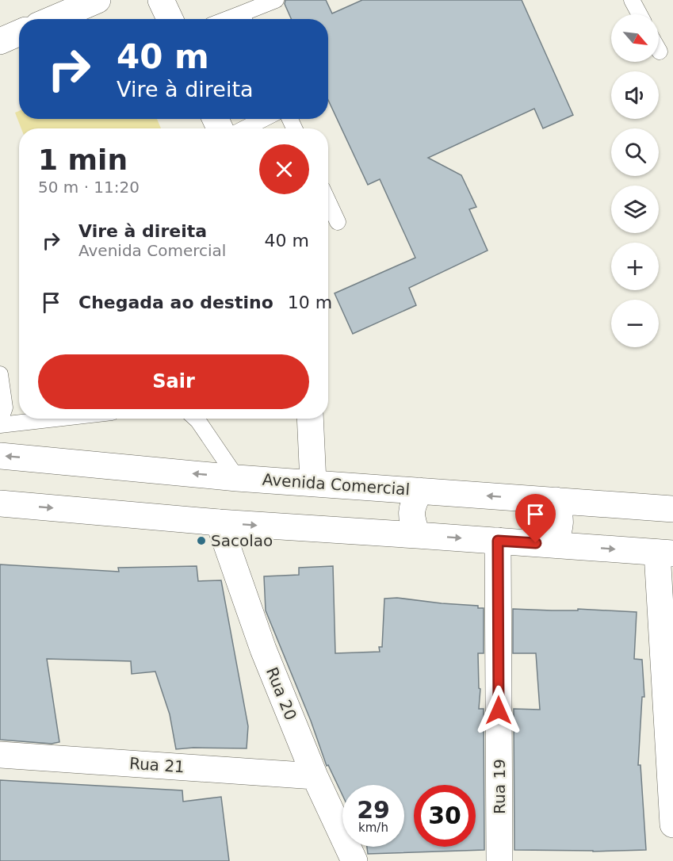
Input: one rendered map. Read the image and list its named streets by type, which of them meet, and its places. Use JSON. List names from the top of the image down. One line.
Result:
{"streets":{"street":["Avenida Comercial","Rua 20","Rua 21","Rua 19"]},"crossings":[["Rua 20","Rua 21"]],"places":["Sacolao"],"north":"bottom right","page":{"map_buttons":["+","−"],"turn":["40 m","Vire à direita"],"heading":["1 min","50 m · 11:20"],"list":[{"name":"Vire à direita","note":"Avenida Comercial","value":"40 m"},{"name":"Chegada ao destino","value":"10 m"}],"buttons":"Sair","speed":"29 km/h","limit":"30"}}
